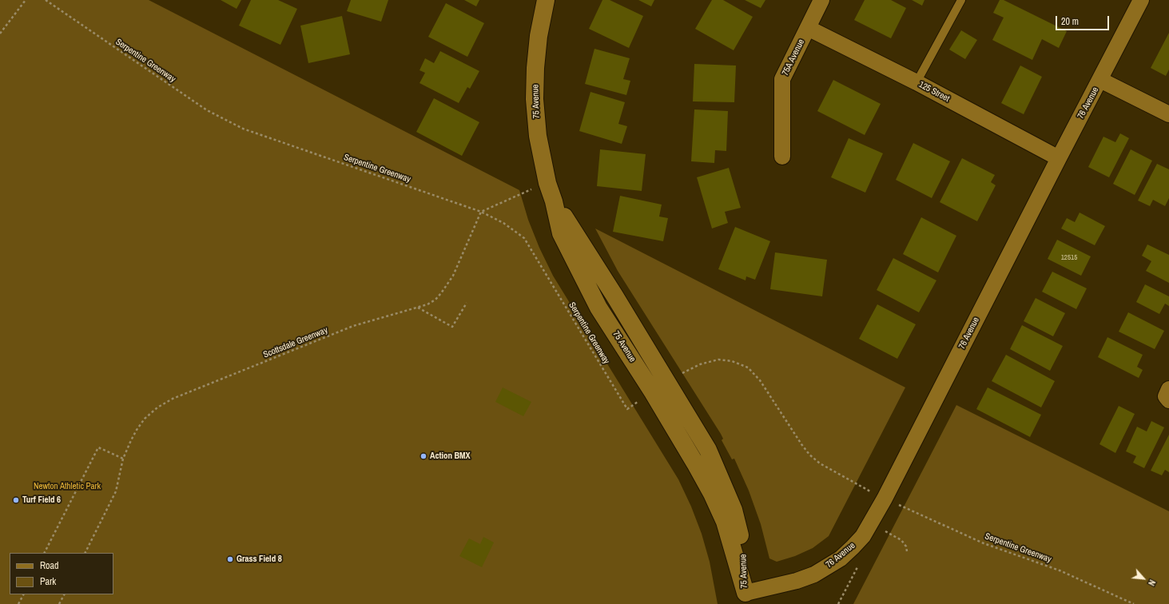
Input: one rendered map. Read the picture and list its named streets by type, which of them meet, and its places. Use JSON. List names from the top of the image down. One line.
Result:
{"streets":{"street":["75A Avenue","125 Street","75 Avenue","76 Avenue"],"path":["Serpentine Greenway","Scottsdale Greenway"]},"crossings":[["75A Avenue","125 Street"],["Serpentine Greenway","Scottsdale Greenway"],["125 Street","76 Avenue"],["75 Avenue","76 Avenue"]],"parks":["Newton Athletic Park"],"places":["Action BMX","Turf Field 6","Grass Field 8"],"house_numbers":["12515"],"legend":["Road","Park"],"scale_bar":"20 m","north":"bottom right"}
